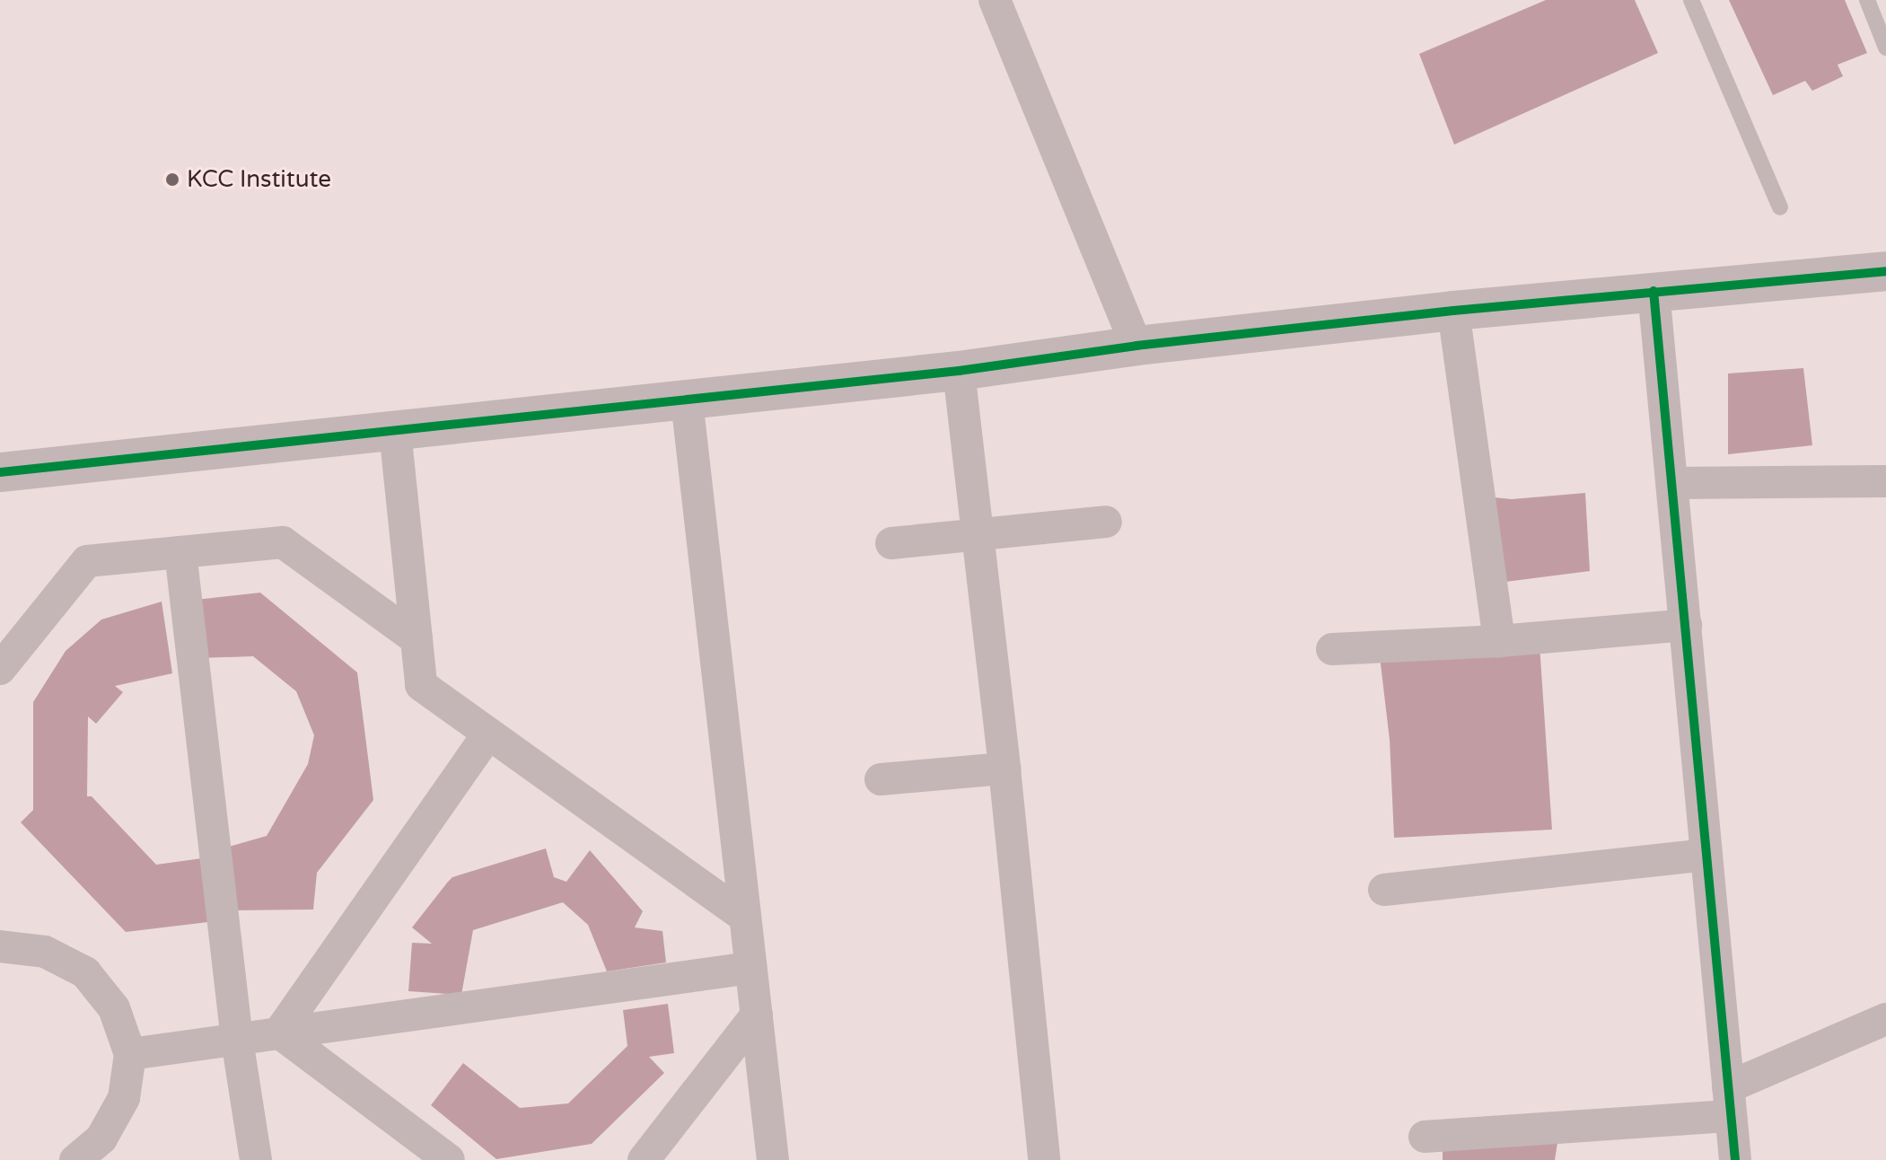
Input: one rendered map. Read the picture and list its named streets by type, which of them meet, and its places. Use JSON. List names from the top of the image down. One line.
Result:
{"places":["KCC Institute"]}
